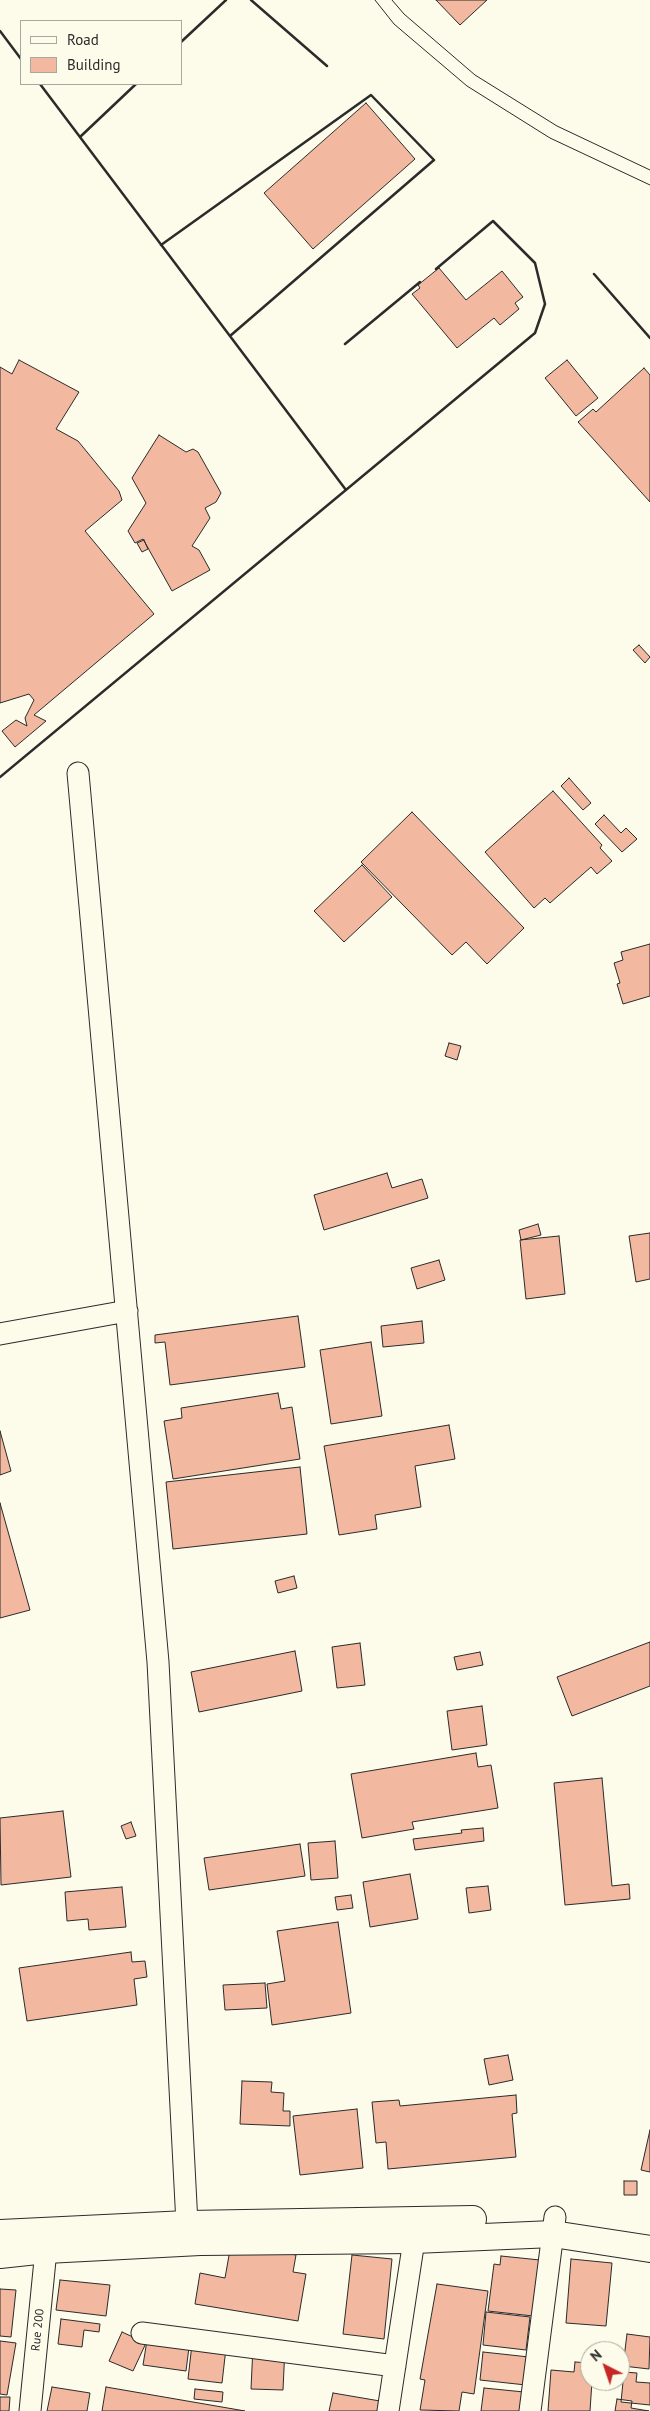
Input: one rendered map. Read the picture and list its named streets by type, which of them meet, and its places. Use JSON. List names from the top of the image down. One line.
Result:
{"streets":{"street":["Rue 200"]},"legend":["Road","Building"],"north":"top left"}
